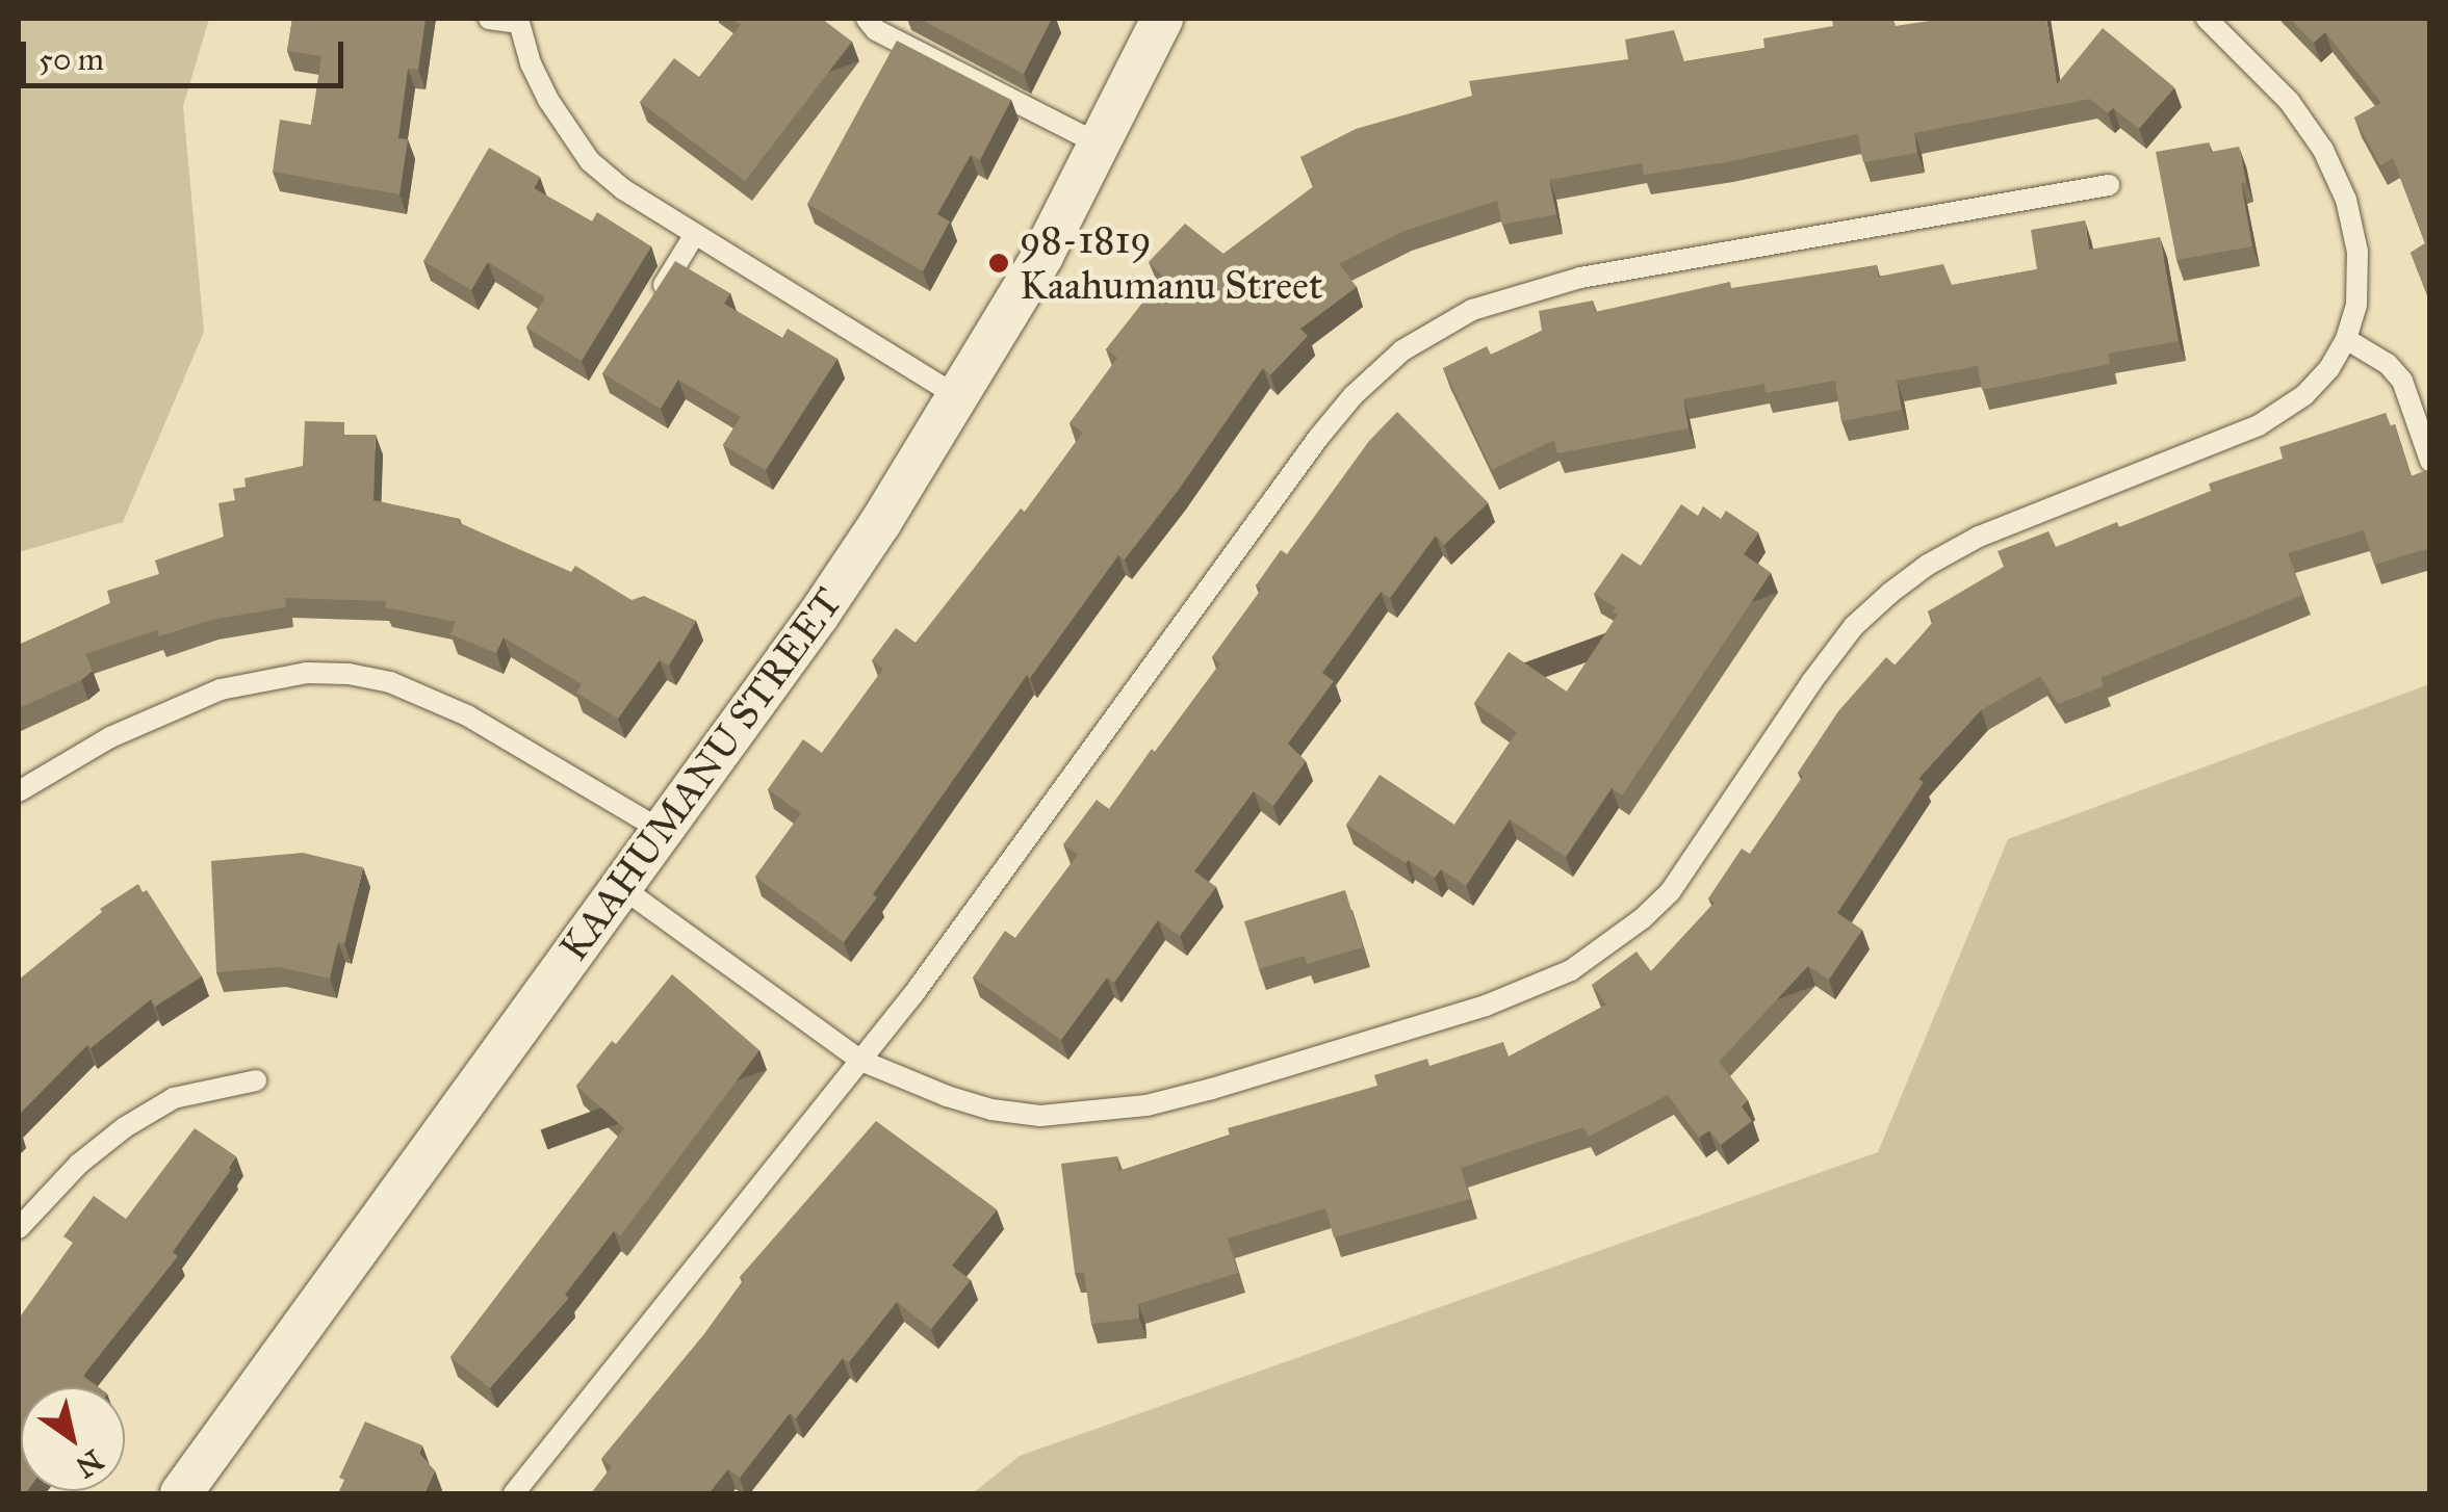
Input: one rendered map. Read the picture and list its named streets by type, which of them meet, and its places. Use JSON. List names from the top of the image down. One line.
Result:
{"streets":{"street":["KAAHUMANU STREET"]},"places":["98-1819 Kaahumanu Street"],"scale_bar":"50 m","north":"bottom right"}
